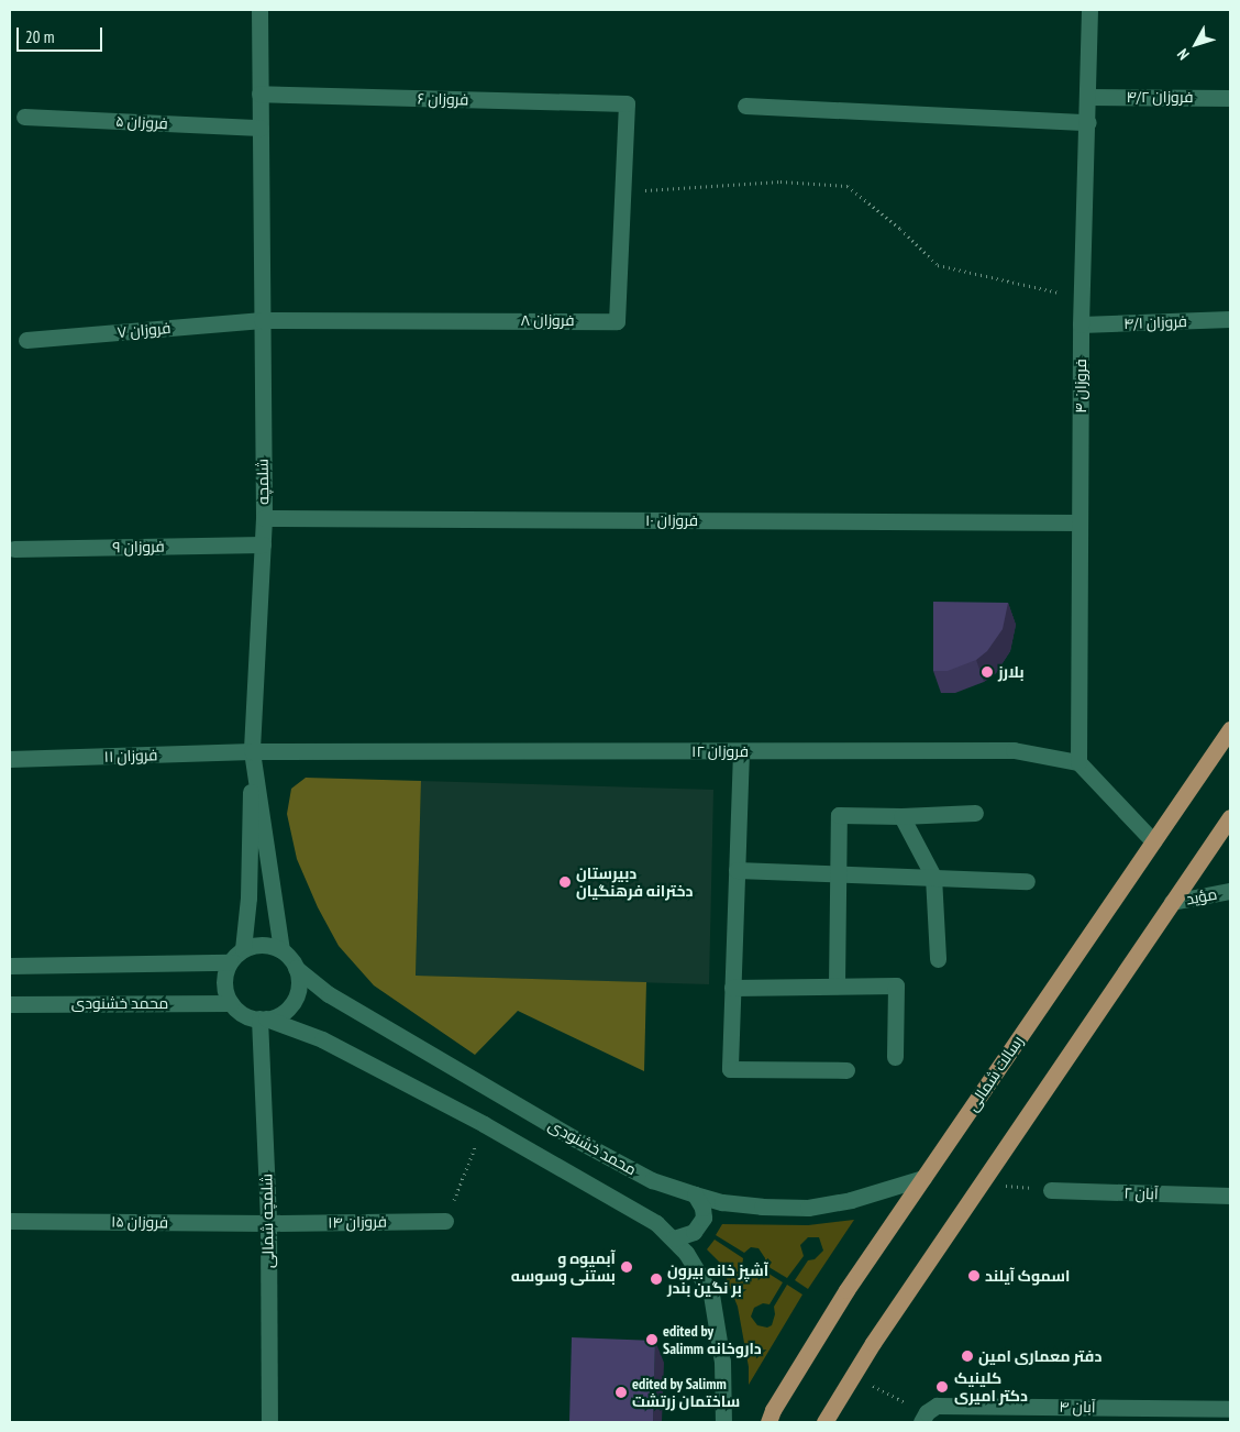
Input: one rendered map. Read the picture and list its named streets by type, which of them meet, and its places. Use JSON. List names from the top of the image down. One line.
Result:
{"streets":{"main road":["رسالت شمالی"],"street":["فروزان ۴/۲","فروزان ۶","فروزان ۵","فروزان ۸","فروزان ۴/۱","فروزان ۷","فروزان ۴","شلمچه","فروزان ۱۰","فروزان ۹","فروزان ۱۲","فروزان ۱۱","مؤید","محمد خشنودی","آبان ۲","شلمچه شمالی","فروزان ۱۵","فروزان ۱۴","آبان ۴"]},"crossings":[["فروزان ۴/۲","فروزان ۴"],["فروزان ۶","فروزان ۸"],["فروزان ۶","شلمچه"],["فروزان ۵","شلمچه"],["فروزان ۸","فروزان ۷"],["فروزان ۸","شلمچه"],["فروزان ۴/۱","فروزان ۴"],["فروزان ۷","شلمچه"],["فروزان ۴","فروزان ۱۰"],["فروزان ۴","فروزان ۱۲"],["شلمچه","فروزان ۱۰"],["شلمچه","فروزان ۹"],["شلمچه","فروزان ۱۲"],["شلمچه","فروزان ۱۱"],["شلمچه","محمد خشنودی"],["شلمچه","شلمچه شمالی"],["فروزان ۱۲","فروزان ۱۱"],["محمد خشنودی","رسالت شمالی"],["محمد خشنودی","شلمچه شمالی"],["شلمچه شمالی","فروزان ۱۵"],["شلمچه شمالی","فروزان ۱۴"],["فروزان ۱۵","فروزان ۱۴"]],"places":["بلارز","دبیرستان دخترانه فرهنگیان","آبمیوه و بستنی وسوسه","اسموک آیلند","آشپز خانه بیرون بر نگین بندر","edited by Salimm داروخانه","دفتر معماری امین","کلینیک دکتر امیری","edited by Salimm ساختمان زرتشت"],"scale_bar":"20 m","north":"bottom left"}
